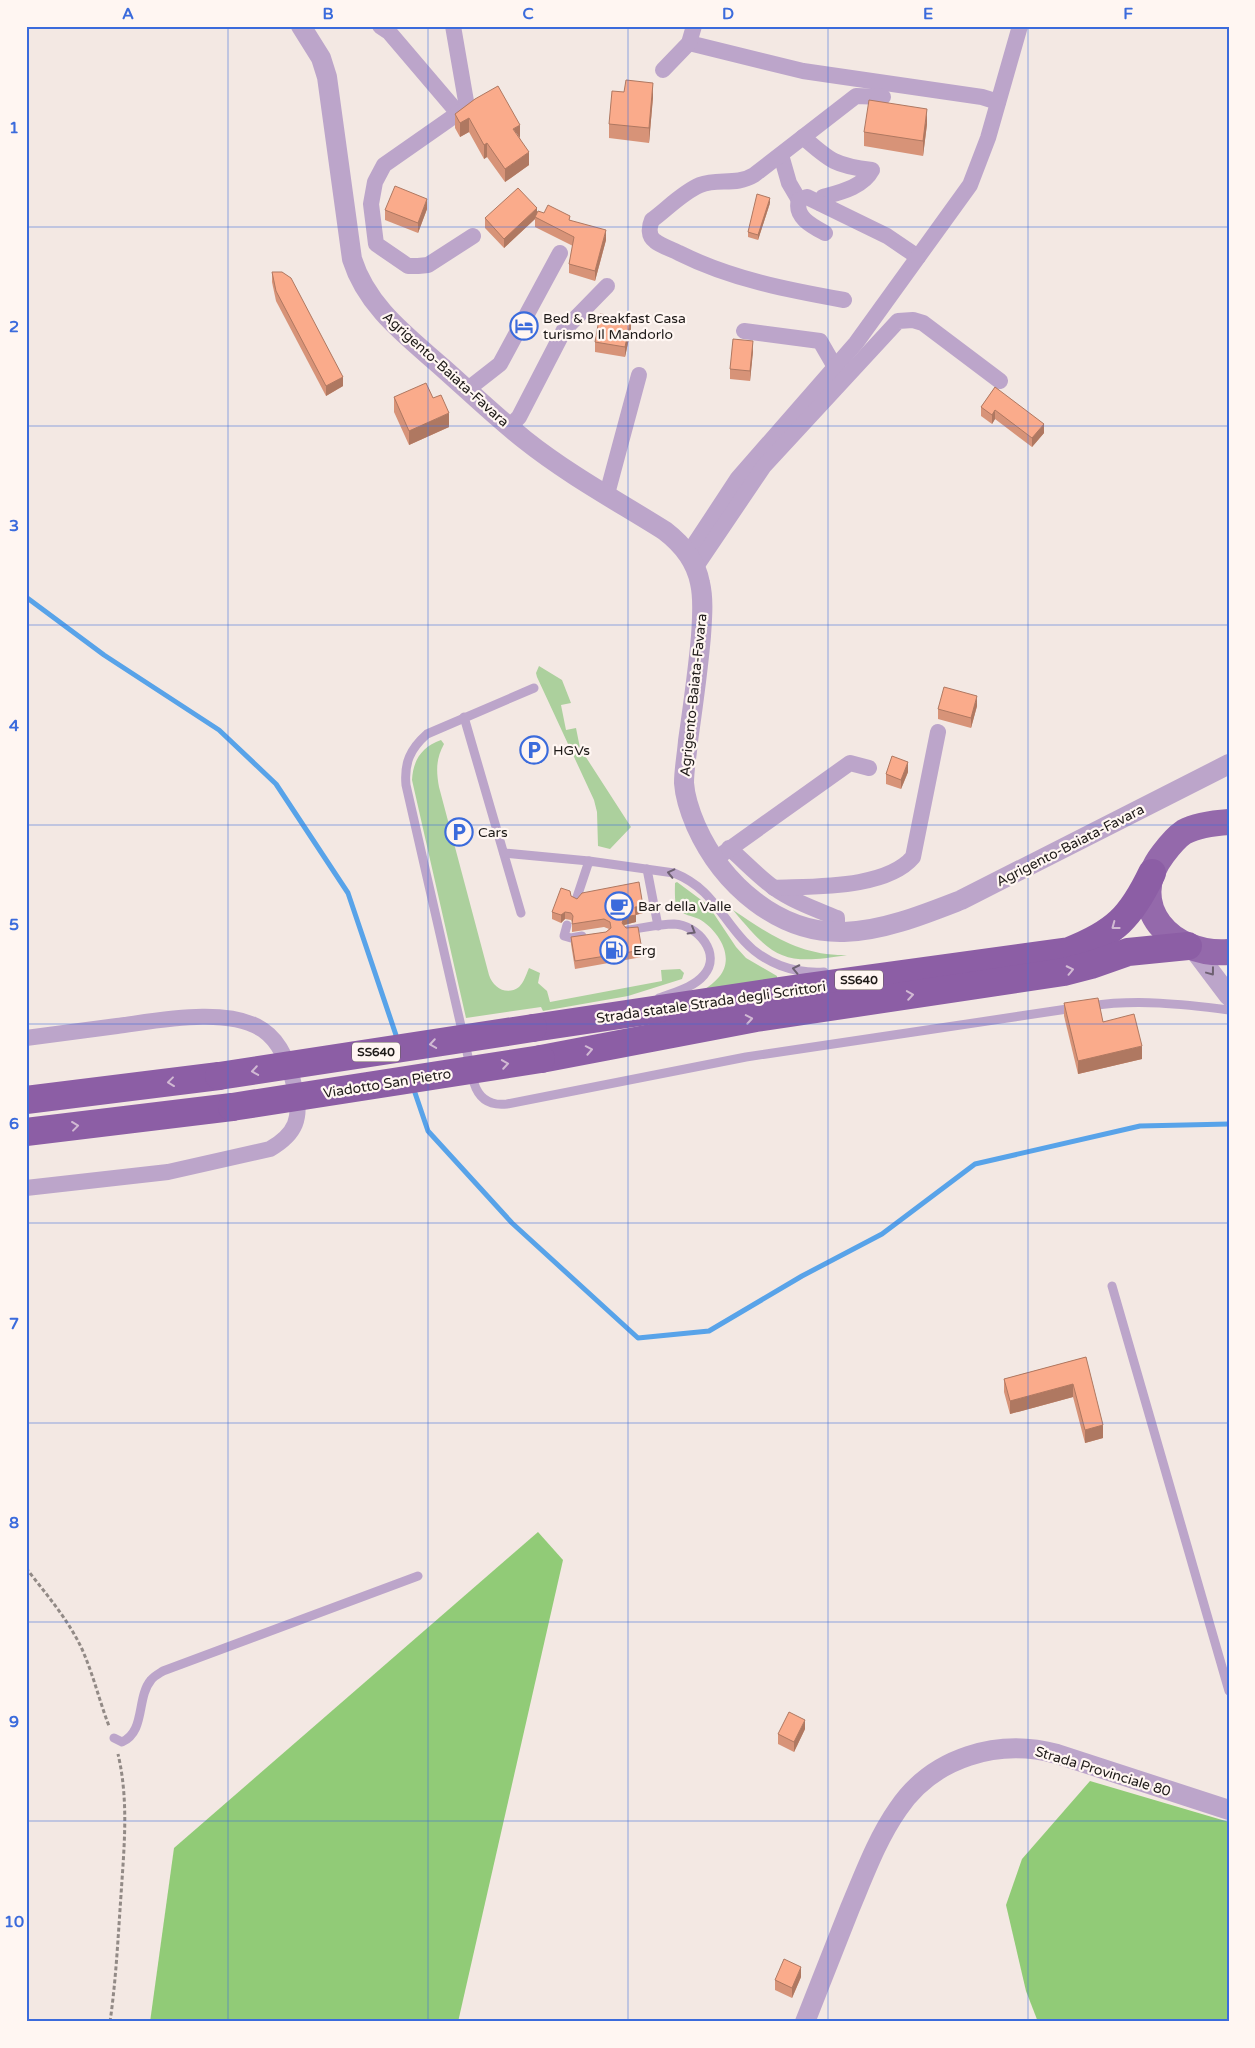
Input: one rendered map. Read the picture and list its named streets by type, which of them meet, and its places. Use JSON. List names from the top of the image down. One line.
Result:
{"streets":{"highway":["SS640","Strada statale Strada degli Scrittori","Viadotto San Pietro"],"street":["Agrigento-Baiata-Favara","Strada Provinciale 80"]},"crossings":[["SS640","Strada statale Strada degli Scrittori"],["Strada statale Strada degli Scrittori","Viadotto San Pietro"]],"places":{"hotel":["Bed & Breakfast Casa turismo Il Mandorlo"],"parking":["HGVs","Cars"],"cafe":["Bar della Valle"],"fuel station":["Erg"]},"grid":{"columns":["A","B","C","D","E","F"],"rows":["1","2","3","4","5","6","7","8","9","10"]}}
